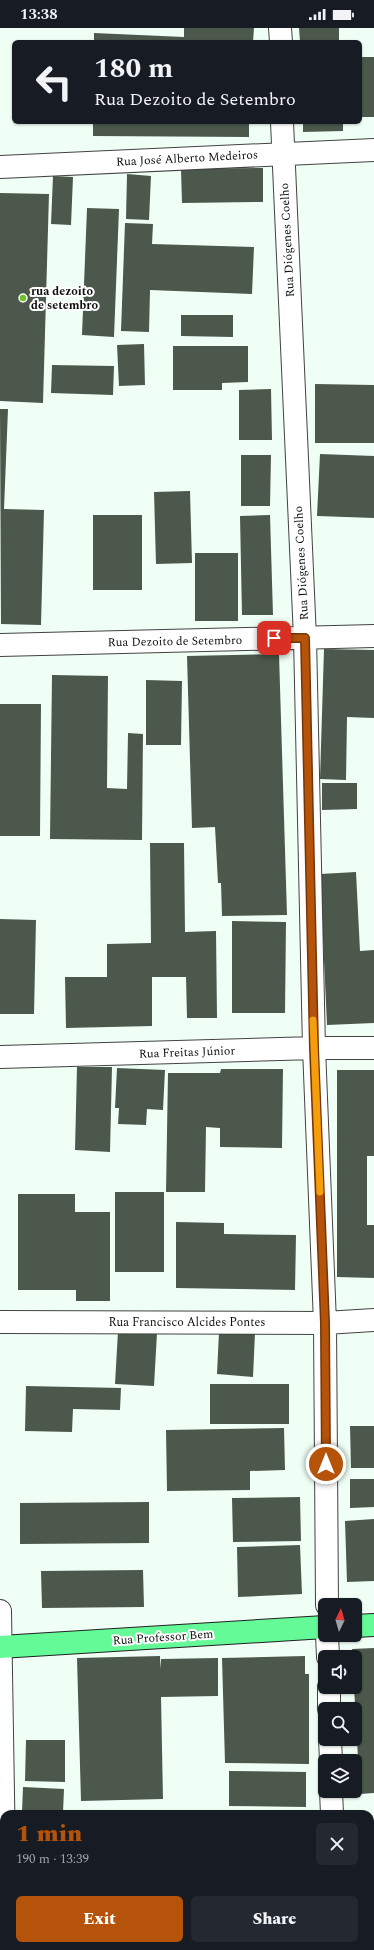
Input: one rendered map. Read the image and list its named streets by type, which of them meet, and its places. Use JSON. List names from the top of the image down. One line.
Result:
{"streets":{"main road":["Rua Professor Bem"],"street":["Rua José Alberto Medeiros","Rua Diógenes Coelho","Rua Dezoito de Setembro","Rua Freitas Júnior","Rua Francisco Alcides Pontes"]},"crossings":[["Rua José Alberto Medeiros","Rua Diógenes Coelho"],["Rua Diógenes Coelho","Rua Dezoito de Setembro"],["Rua Diógenes Coelho","Rua Freitas Júnior"],["Rua Diógenes Coelho","Rua Francisco Alcides Pontes"]],"places":["rua dezoito de setembro"],"north":"top","page":{"status":"13:38","turn":["180 m","Rua Dezoito de Setembro"],"heading":["1 min","190 m · 13:39"],"buttons":["Exit","Share"]}}
